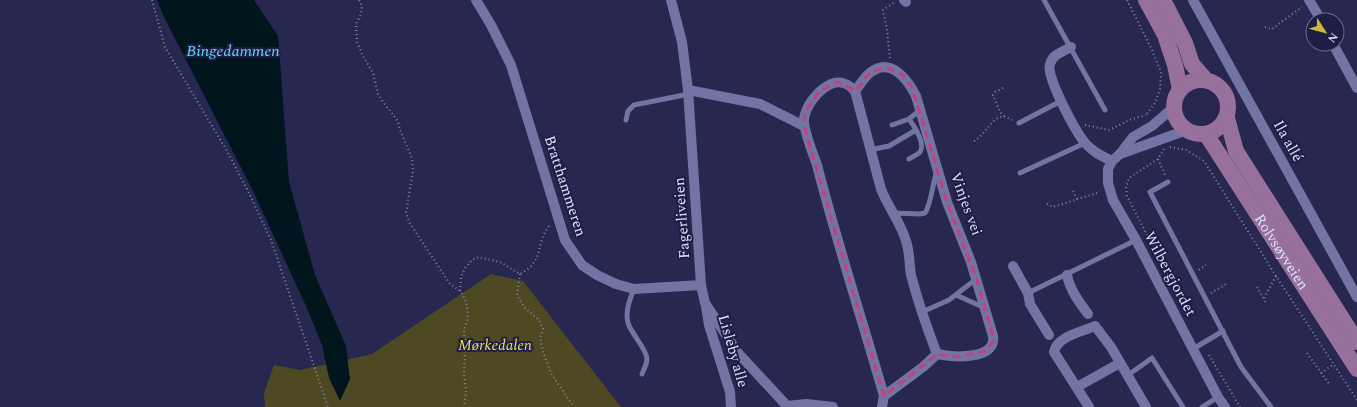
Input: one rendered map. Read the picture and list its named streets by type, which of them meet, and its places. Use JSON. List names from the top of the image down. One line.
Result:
{"streets":{"main road":["Rolvsøyveien"],"street":["Ila allé","Bratthammeren","Vinjes vei","Fagerliveien","Wilbergjordet","Lisleby alle"]},"crossings":[["Bratthammeren","Fagerliveien"],["Fagerliveien","Lisleby alle"]],"water":["Bingedammen"],"parks":["Mørkedalen"],"north":"bottom right"}
